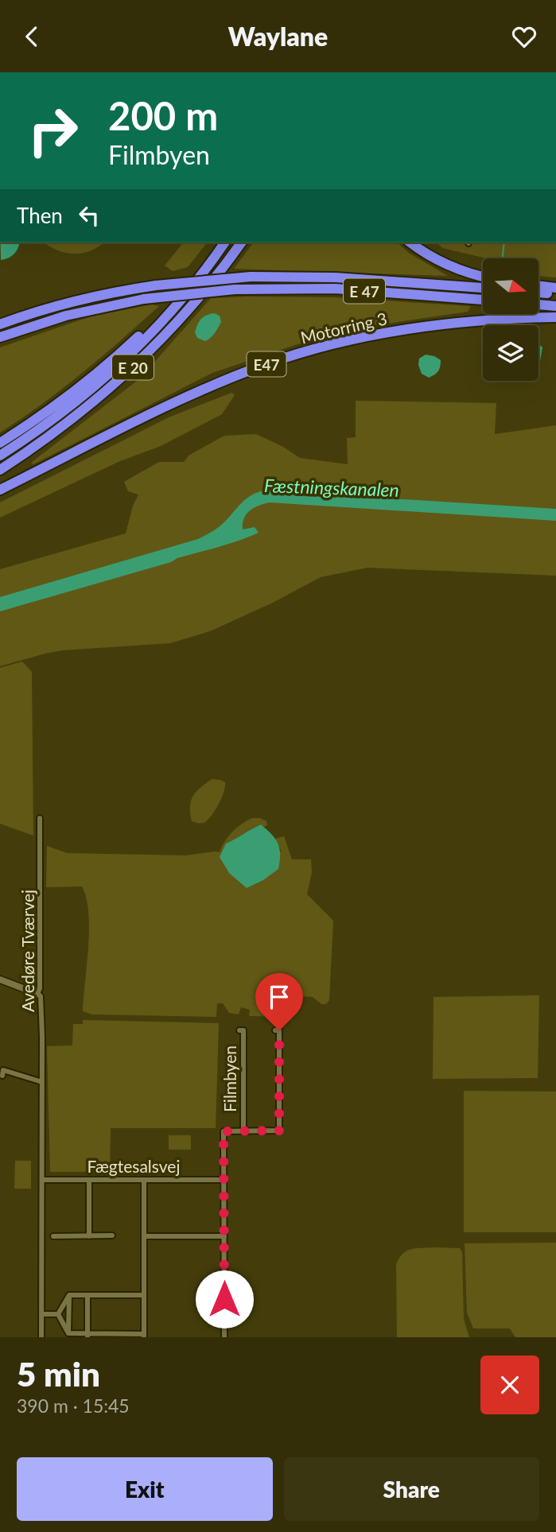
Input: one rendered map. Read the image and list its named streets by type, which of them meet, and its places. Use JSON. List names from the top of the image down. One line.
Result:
{"streets":{"highway":["E 47","Motorring 3","E47","E 20"],"street":["Avedøre Tværvej","Filmbyen","Fægtesalsvej"]},"crossings":[["Avedøre Tværvej","Fægtesalsvej"],["Filmbyen","Fægtesalsvej"]],"water":["Fæstningskanalen"],"north":"right","page":{"header":"Waylane","turn":["200 m","Filmbyen"],"then":"Then","heading":["5 min","390 m · 15:45"],"buttons":["Exit","Share"]}}
